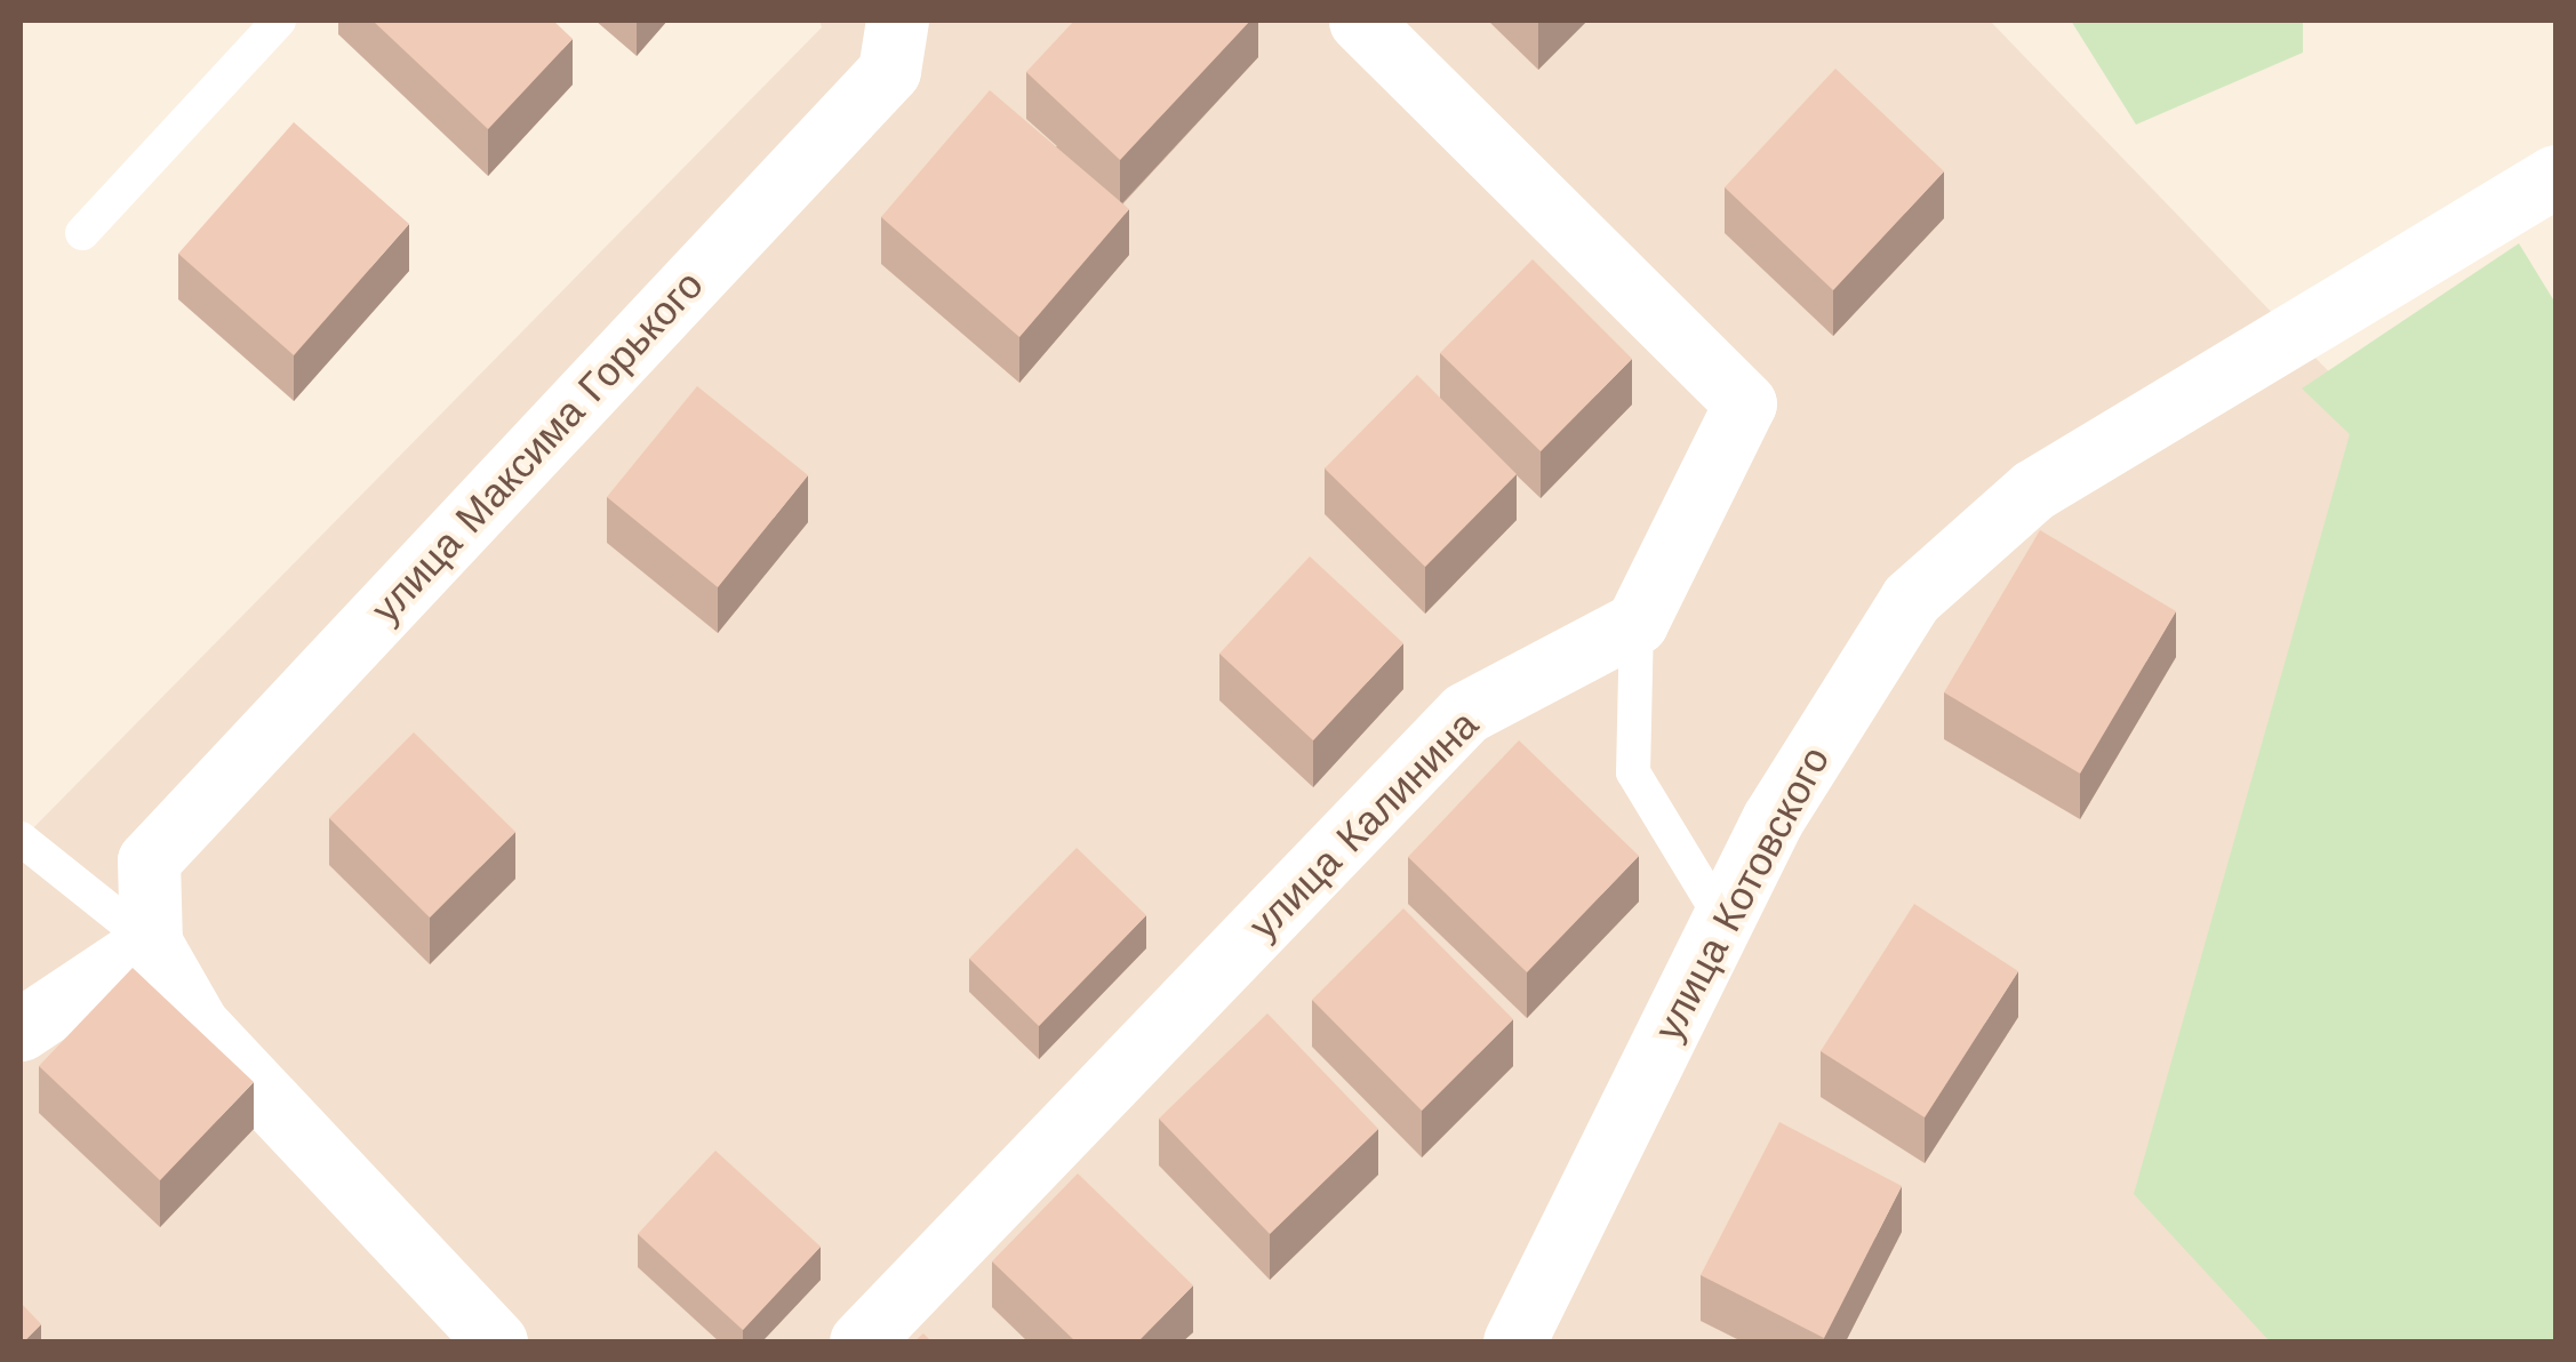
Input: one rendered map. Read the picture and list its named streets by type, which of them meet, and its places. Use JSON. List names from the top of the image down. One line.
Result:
{"streets":{"street":["улица Максима Горького","улица Калинина","улица Котовского"]}}
